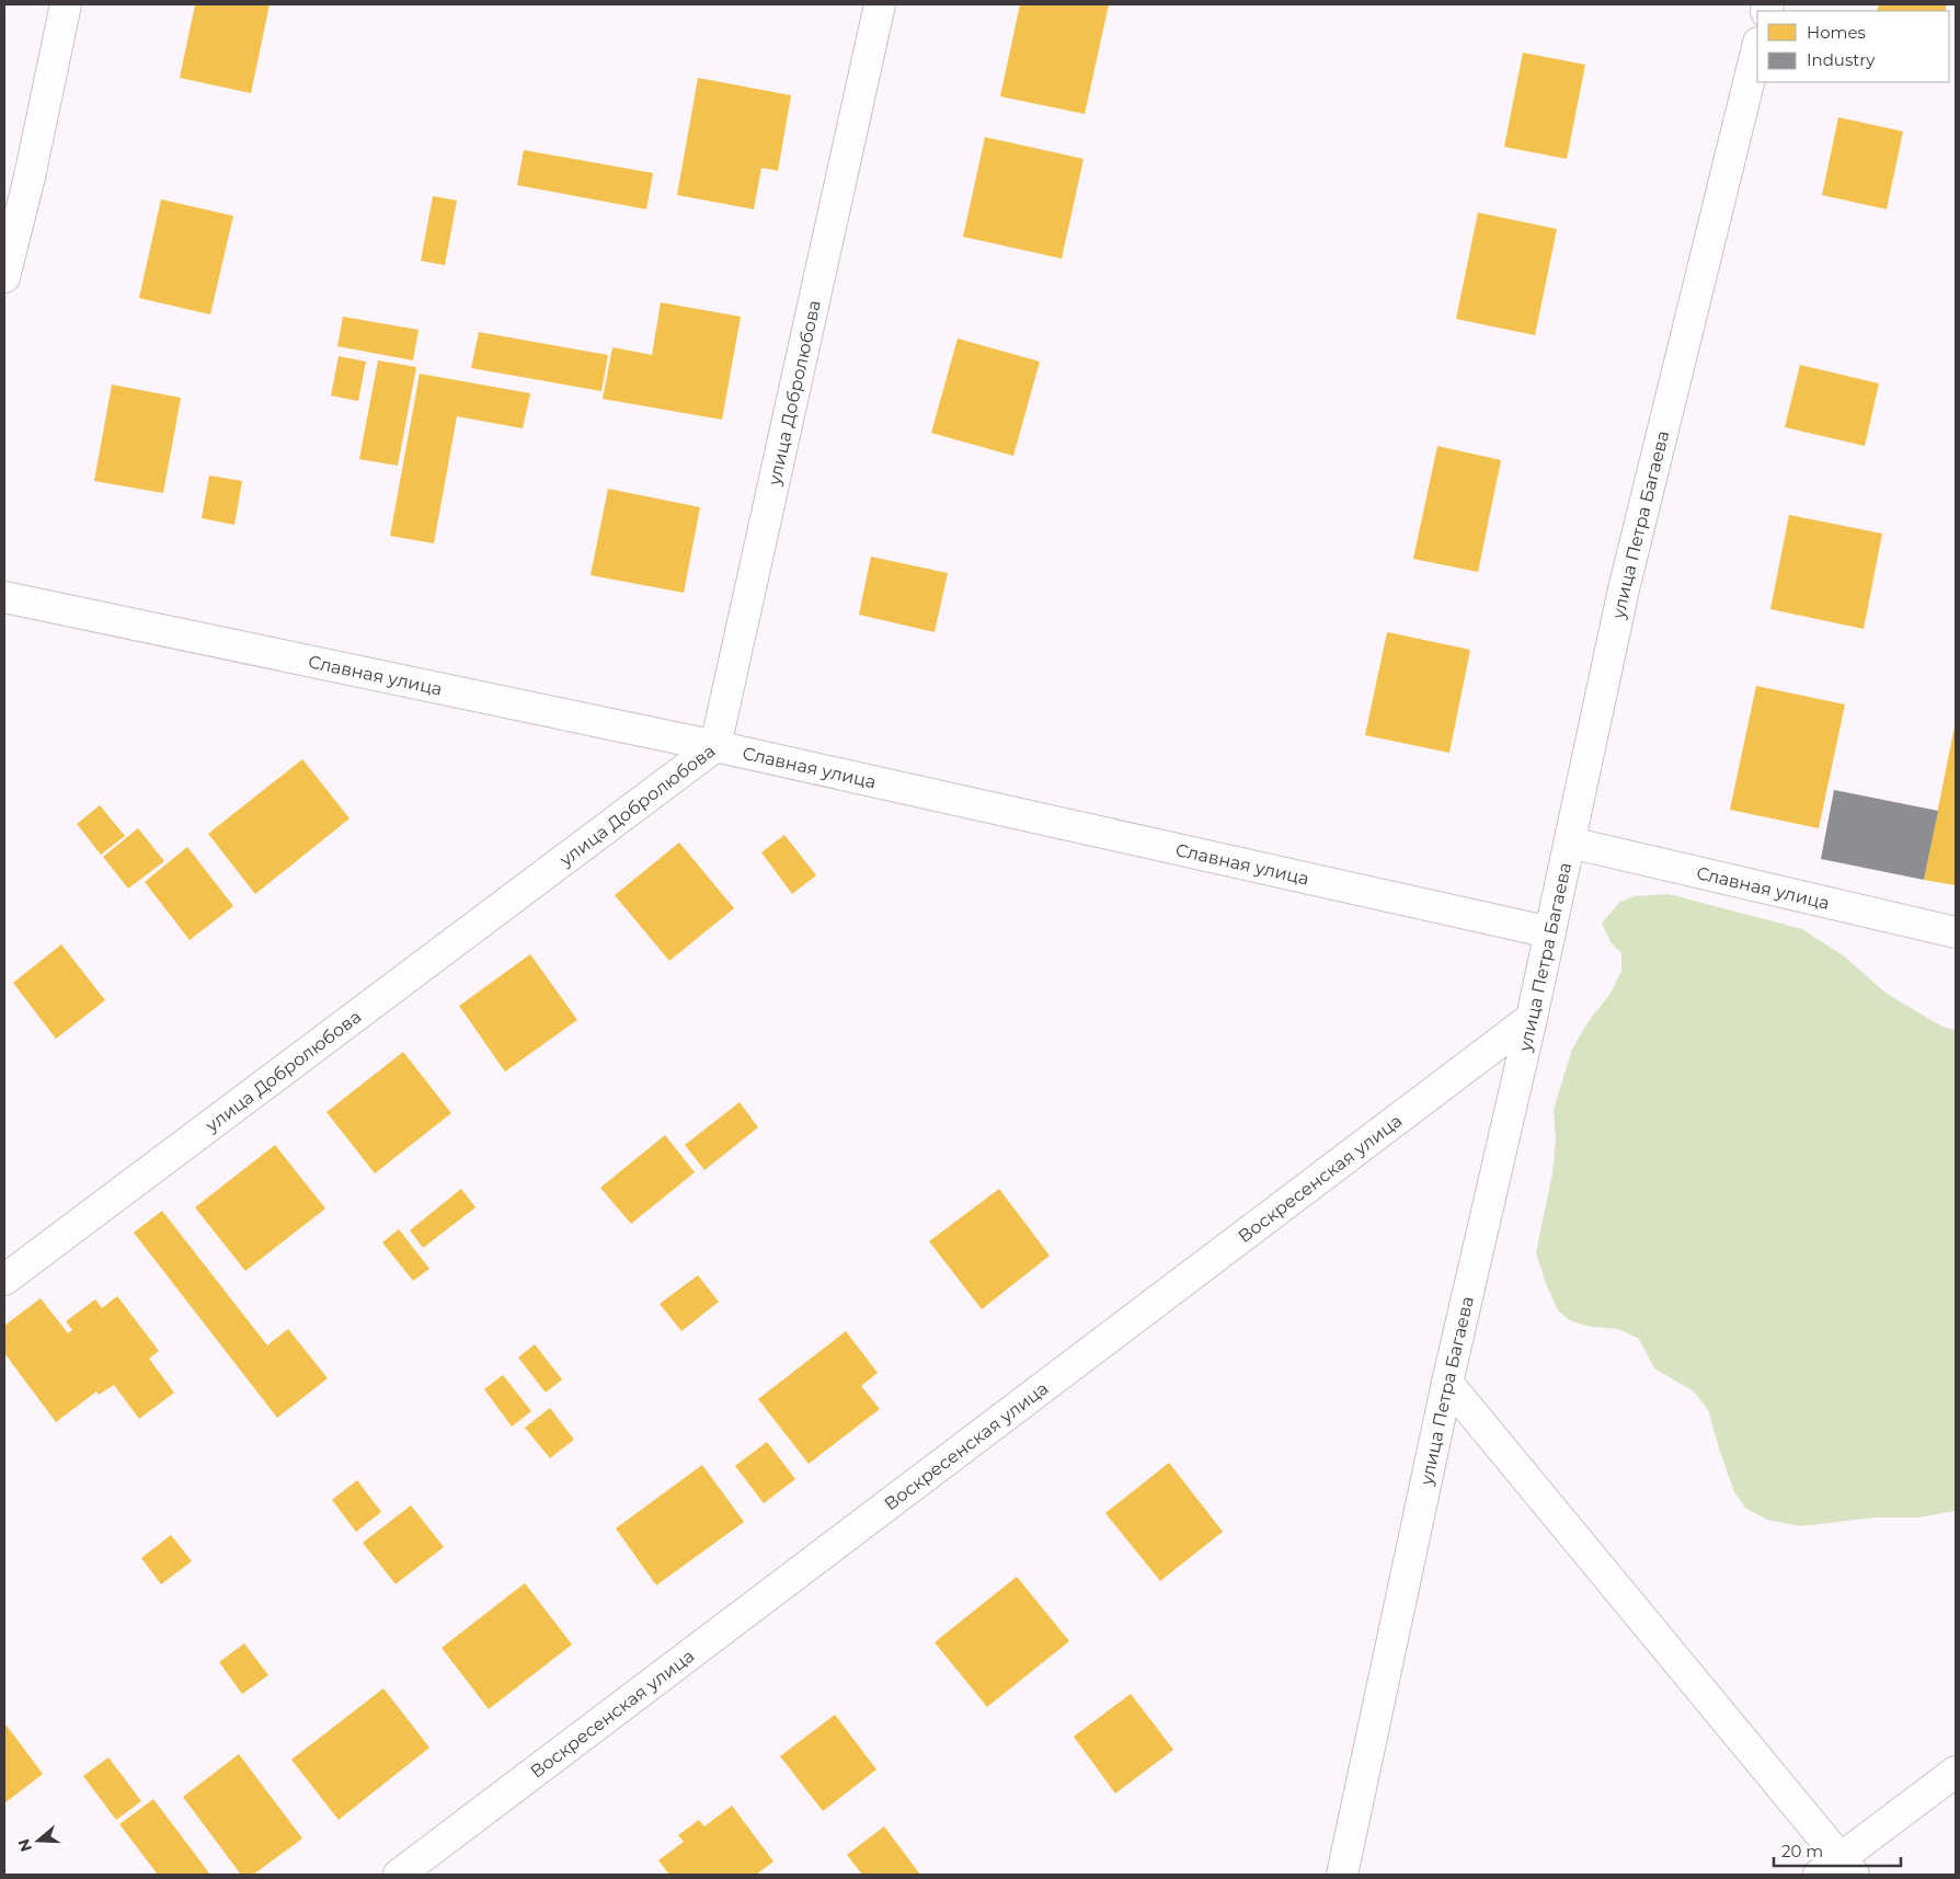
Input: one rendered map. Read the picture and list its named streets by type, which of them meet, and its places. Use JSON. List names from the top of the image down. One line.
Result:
{"streets":{"street":["улица Добролюбова","улица Петра Багаева","Славная улица","Воскресенская улица"]},"crossings":[["улица Добролюбова","Славная улица"],["улица Петра Багаева","Славная улица"],["улица Петра Багаева","Воскресенская улица"]],"legend":["Homes","Industry"],"scale_bar":"20 m","north":"left"}
